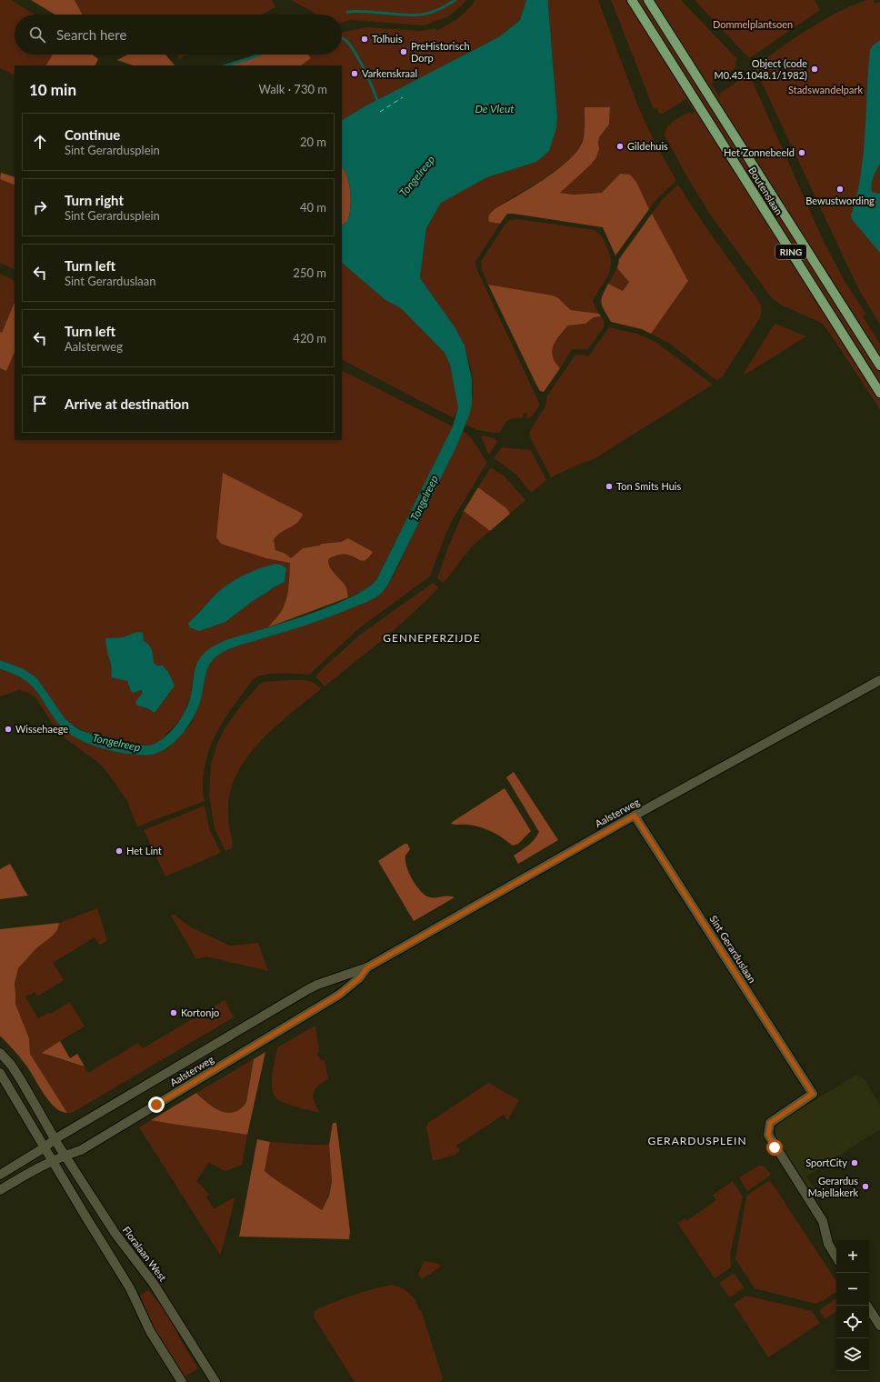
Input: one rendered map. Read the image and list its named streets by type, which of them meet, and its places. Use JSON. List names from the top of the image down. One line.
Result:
{"streets":{"main road":["Boutenslaan","RING","Aalsterweg","Sint Gerarduslaan","Floralaan West"]},"crossings":[["Aalsterweg","Sint Gerarduslaan"],["Aalsterweg","Floralaan West"]],"districts":["GENNEPERZIJDE","GERARDUSPLEIN"],"water":["De Vleut","Tongelreep"],"parks":["Dommelplantsoen","Stadswandelpark"],"places":["Tolhuis","PreHistorisch Dorp","Object (code M0.45.1048.1/1982)","Varkenskraal","Gildehuis","Het Zonnebeeld","Bewustwording","Ton Smits Huis","Wissehaege","Het Lint","Kortonjo","SportCity","Gerardus Majellakerk"],"page":{"search":"Search here","heading":["10 min","Walk · 730 m"],"list":[["Continue","Sint Gerardusplein","20 m"],["Turn right","Sint Gerardusplein","40 m"],["Turn left","Sint Gerarduslaan","250 m"],["Turn left","Aalsterweg","420 m"],"Arrive at destination"],"map_buttons":["+","−"]}}
